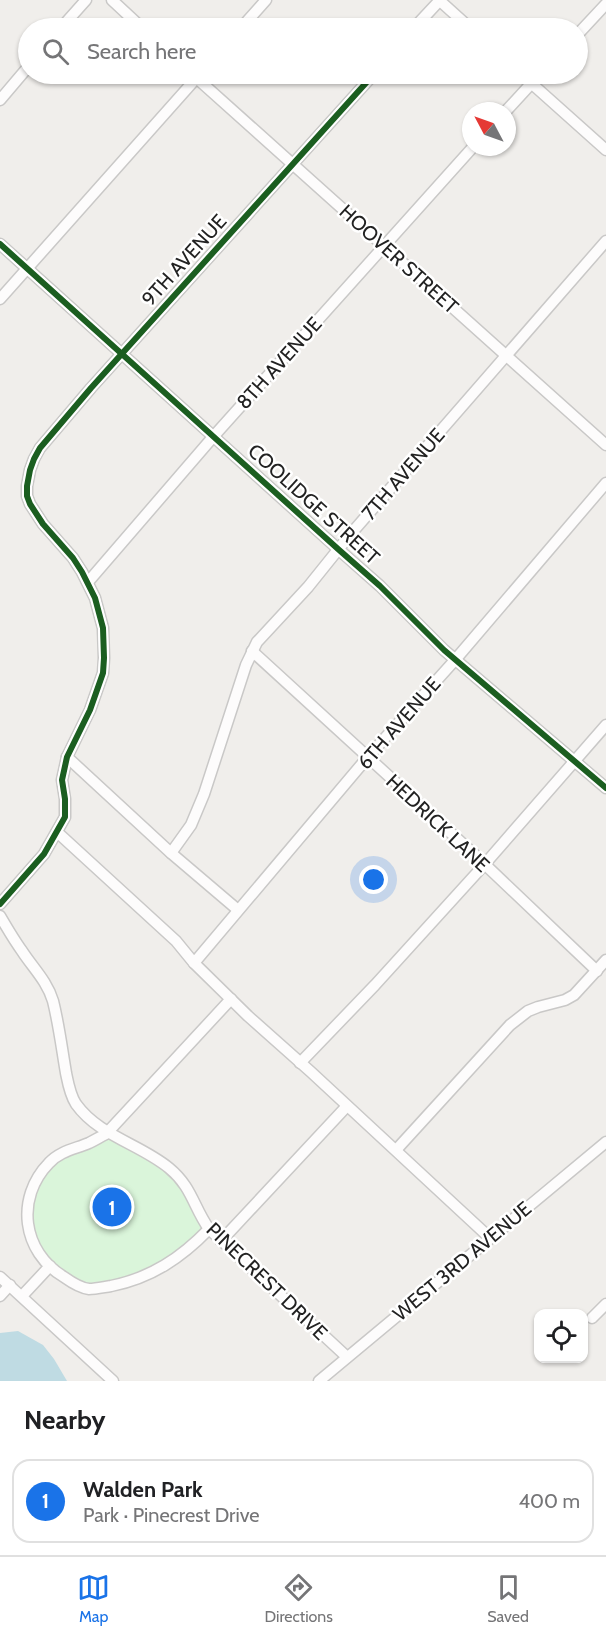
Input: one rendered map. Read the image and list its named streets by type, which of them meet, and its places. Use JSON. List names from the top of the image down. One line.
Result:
{"streets":{"street":["HOOVER STREET","9TH AVENUE","8TH AVENUE","7TH AVENUE","COOLIDGE STREET","6TH AVENUE","HEDRICK LANE","WEST 3RD AVENUE","PINECREST DRIVE"]},"crossings":[["HOOVER STREET","9TH AVENUE"],["HOOVER STREET","8TH AVENUE"],["HOOVER STREET","7TH AVENUE"],["9TH AVENUE","8TH AVENUE"],["9TH AVENUE","COOLIDGE STREET"],["8TH AVENUE","COOLIDGE STREET"],["7TH AVENUE","COOLIDGE STREET"],["7TH AVENUE","HEDRICK LANE"],["COOLIDGE STREET","6TH AVENUE"],["6TH AVENUE","HEDRICK LANE"],["WEST 3RD AVENUE","PINECREST DRIVE"]],"north":"top left","page":{"search":"Search here","pins":"1","heading":"Nearby","list":[{"mark":"1","name":"Walden Park","note":"Park · Pinecrest Drive","value":"400 m"}],"nav":["Map","Directions","Saved"]}}
